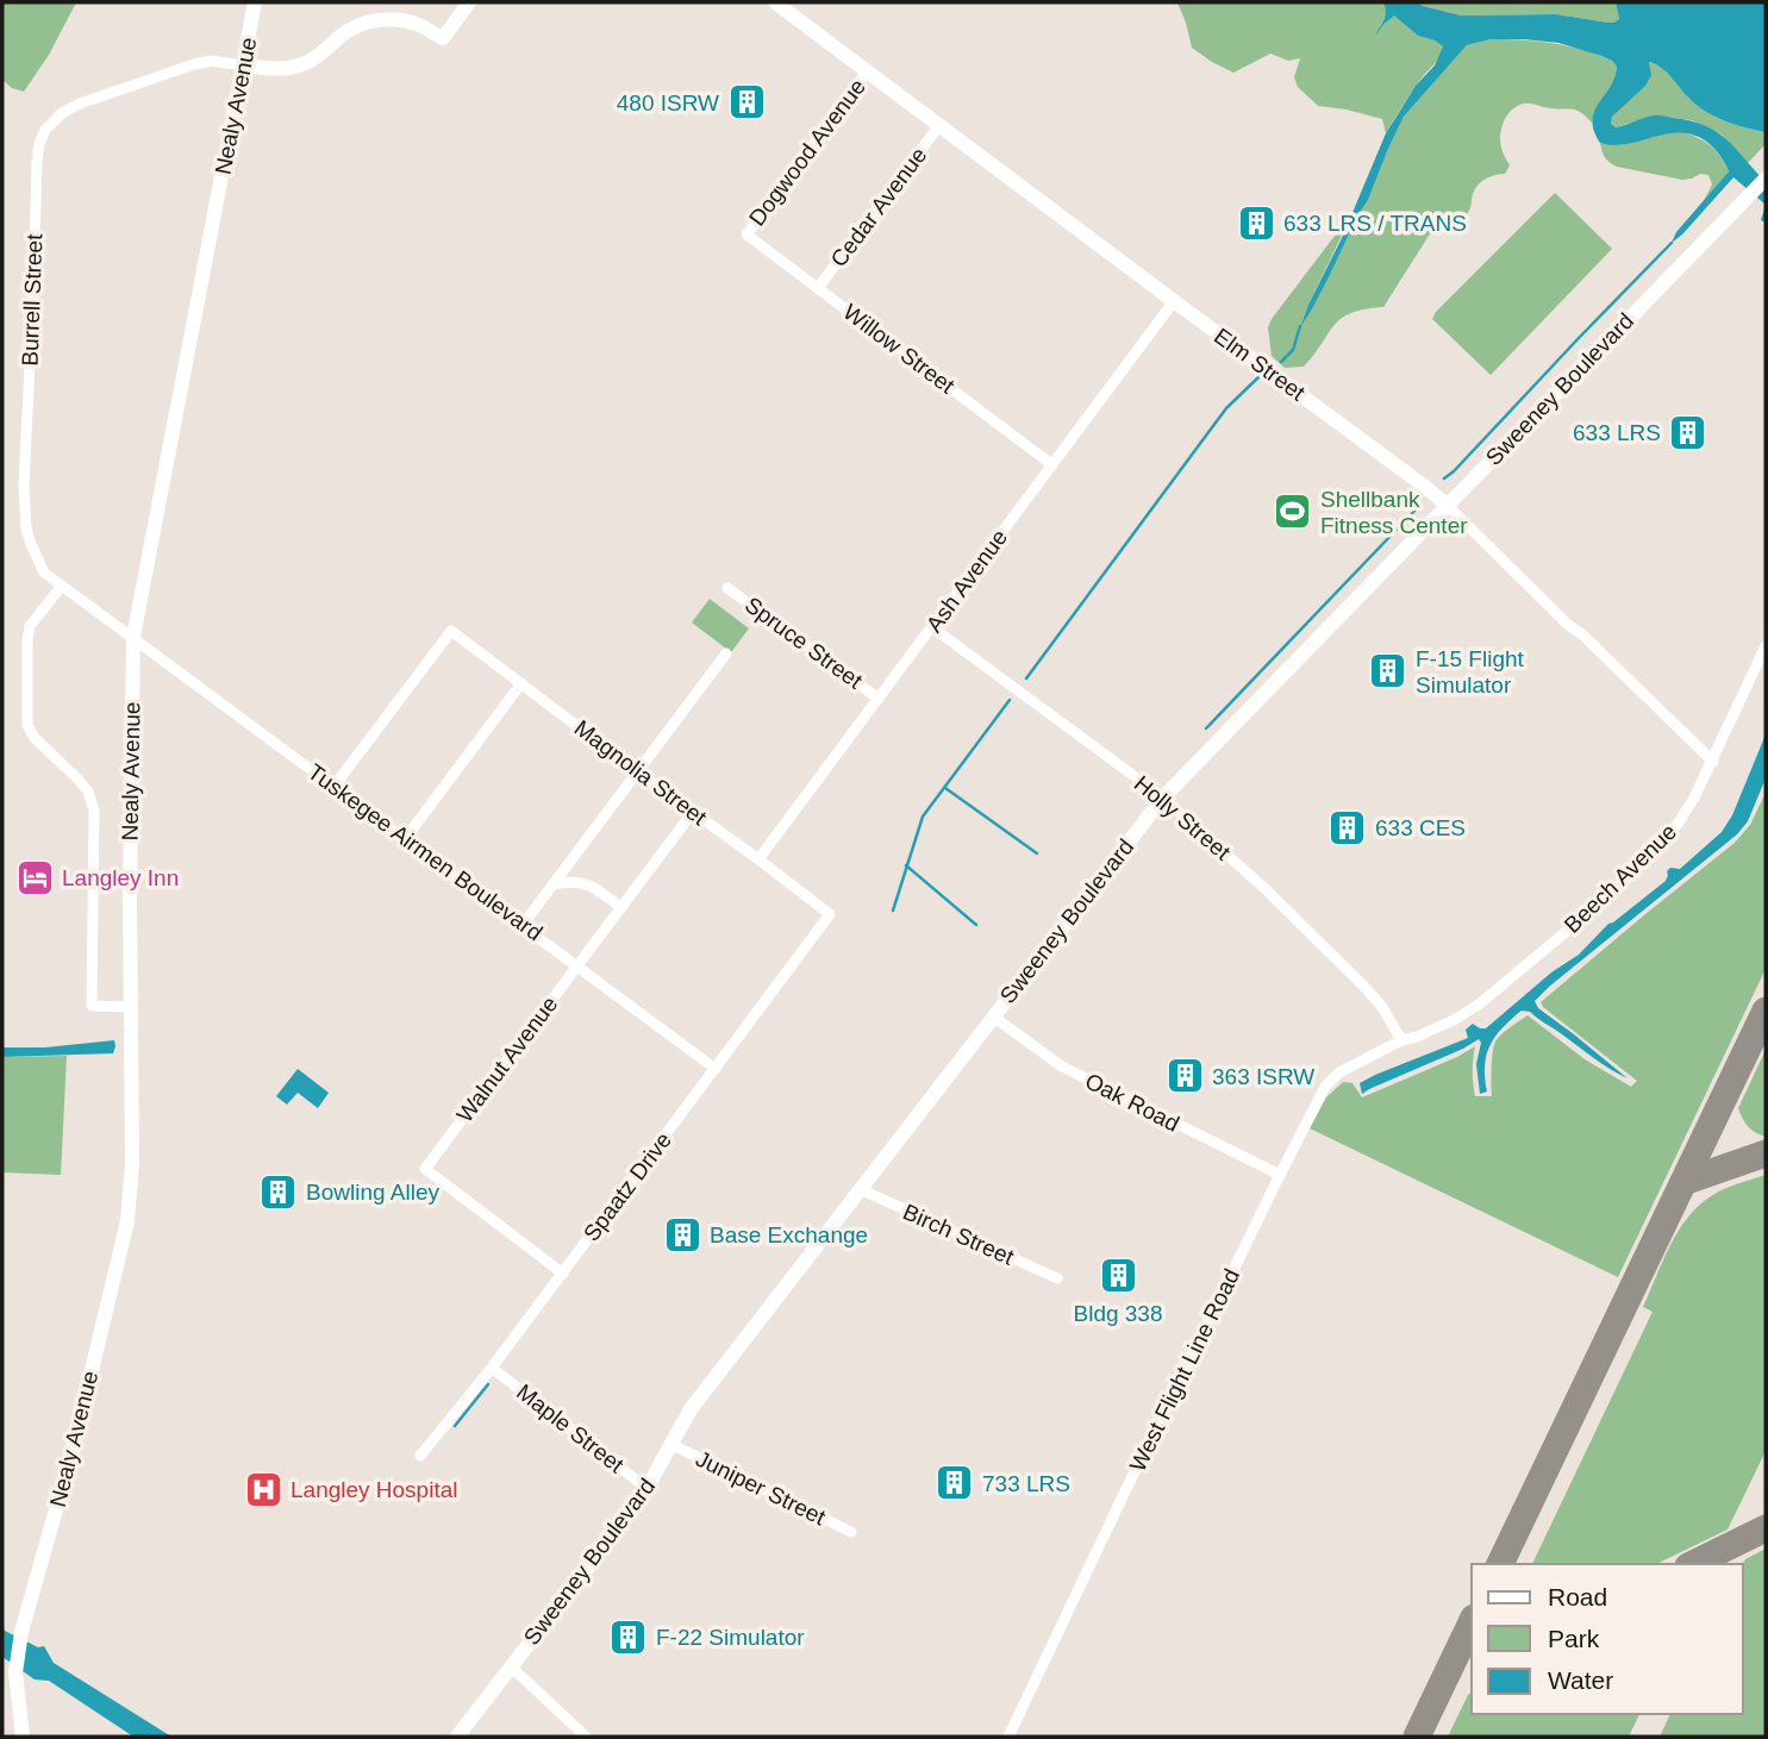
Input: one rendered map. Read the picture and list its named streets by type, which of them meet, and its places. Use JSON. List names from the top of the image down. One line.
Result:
{"streets":{"main road":["Nealy Avenue","Elm Street","Sweeney Boulevard"],"street":["Dogwood Avenue","Cedar Avenue","Burrell Street","Willow Street","Ash Avenue","Spruce Street","Magnolia Street","Holly Street","Tuskegee Airmen Boulevard","Beech Avenue","Walnut Avenue","Oak Road","Spaatz Drive","Birch Street","West Flight Line Road","Maple Street","Juniper Street"]},"crossings":[["Nealy Avenue","Burrell Street"],["Nealy Avenue","Tuskegee Airmen Boulevard"],["Dogwood Avenue","Willow Street"],["Dogwood Avenue","Elm Street"],["Cedar Avenue","Willow Street"],["Cedar Avenue","Elm Street"],["Burrell Street","Tuskegee Airmen Boulevard"],["Willow Street","Ash Avenue"],["Elm Street","Sweeney Boulevard"],["Elm Street","Ash Avenue"],["Elm Street","Beech Avenue"],["Sweeney Boulevard","Holly Street"],["Sweeney Boulevard","Oak Road"],["Sweeney Boulevard","Birch Street"],["Sweeney Boulevard","Maple Street"],["Sweeney Boulevard","Juniper Street"],["Ash Avenue","Spruce Street"],["Ash Avenue","Magnolia Street"],["Ash Avenue","Holly Street"],["Magnolia Street","Tuskegee Airmen Boulevard"],["Magnolia Street","Walnut Avenue"],["Magnolia Street","Spaatz Drive"],["Holly Street","Beech Avenue"],["Holly Street","West Flight Line Road"],["Tuskegee Airmen Boulevard","Walnut Avenue"],["Tuskegee Airmen Boulevard","Spaatz Drive"],["Beech Avenue","West Flight Line Road"],["Walnut Avenue","Spaatz Drive"],["Oak Road","West Flight Line Road"],["Spaatz Drive","Maple Street"]],"places":{"building":["480 ISRW","633 LRS / TRANS","633 LRS","F-15 Flight Simulator","633 CES","363 ISRW","Bowling Alley","Base Exchange","Bldg 338","733 LRS","F-22 Simulator"],"sports":["Shellbank Fitness Center"],"hotel":["Langley Inn"],"hospital":["Langley Hospital"]},"legend":["Road","Park","Water"]}
